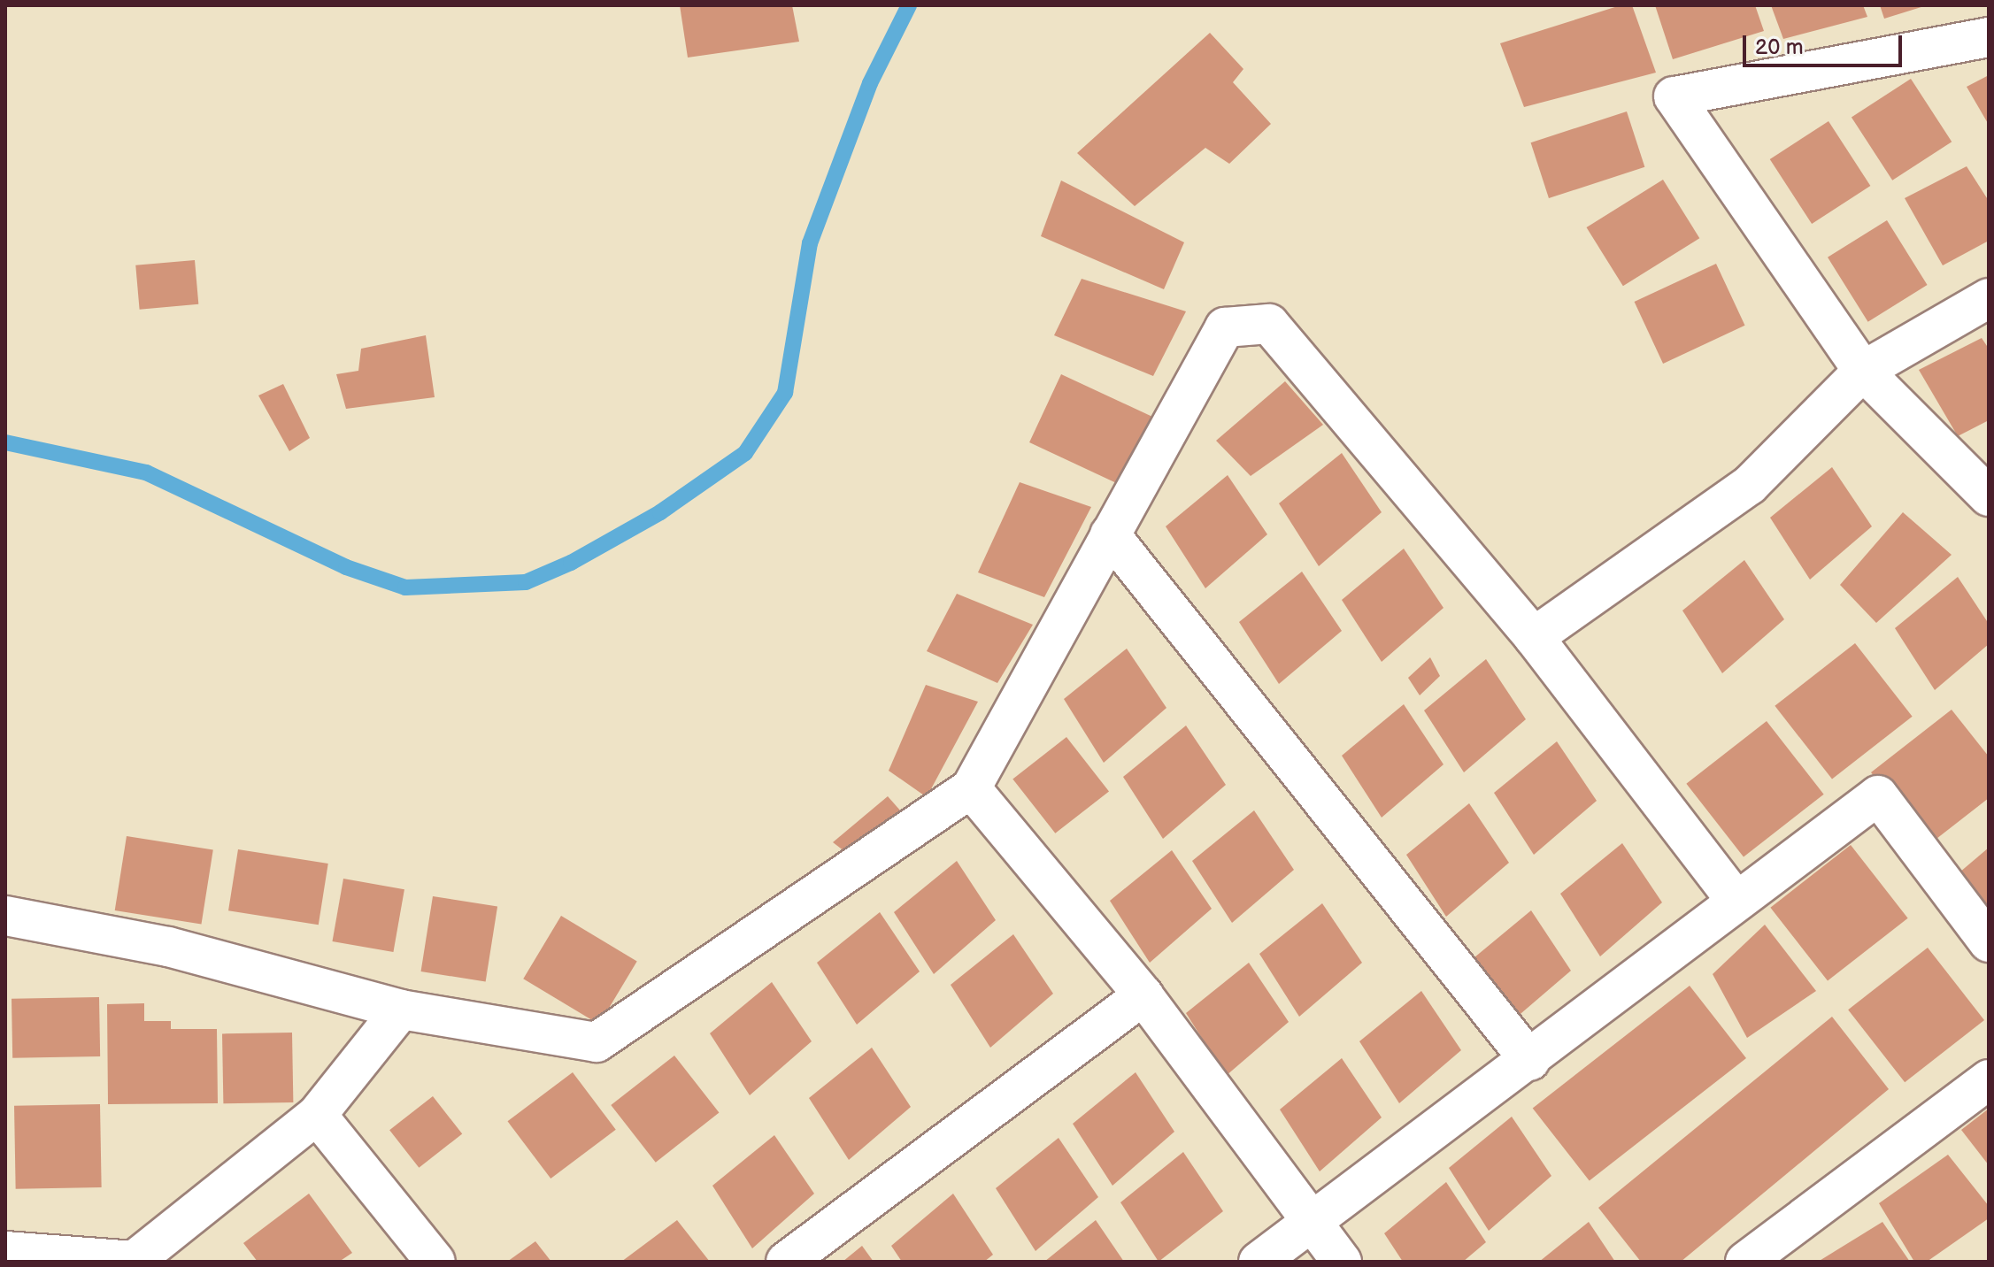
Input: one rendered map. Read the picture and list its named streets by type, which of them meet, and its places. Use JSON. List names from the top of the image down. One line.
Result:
{"scale_bar":"20 m"}
